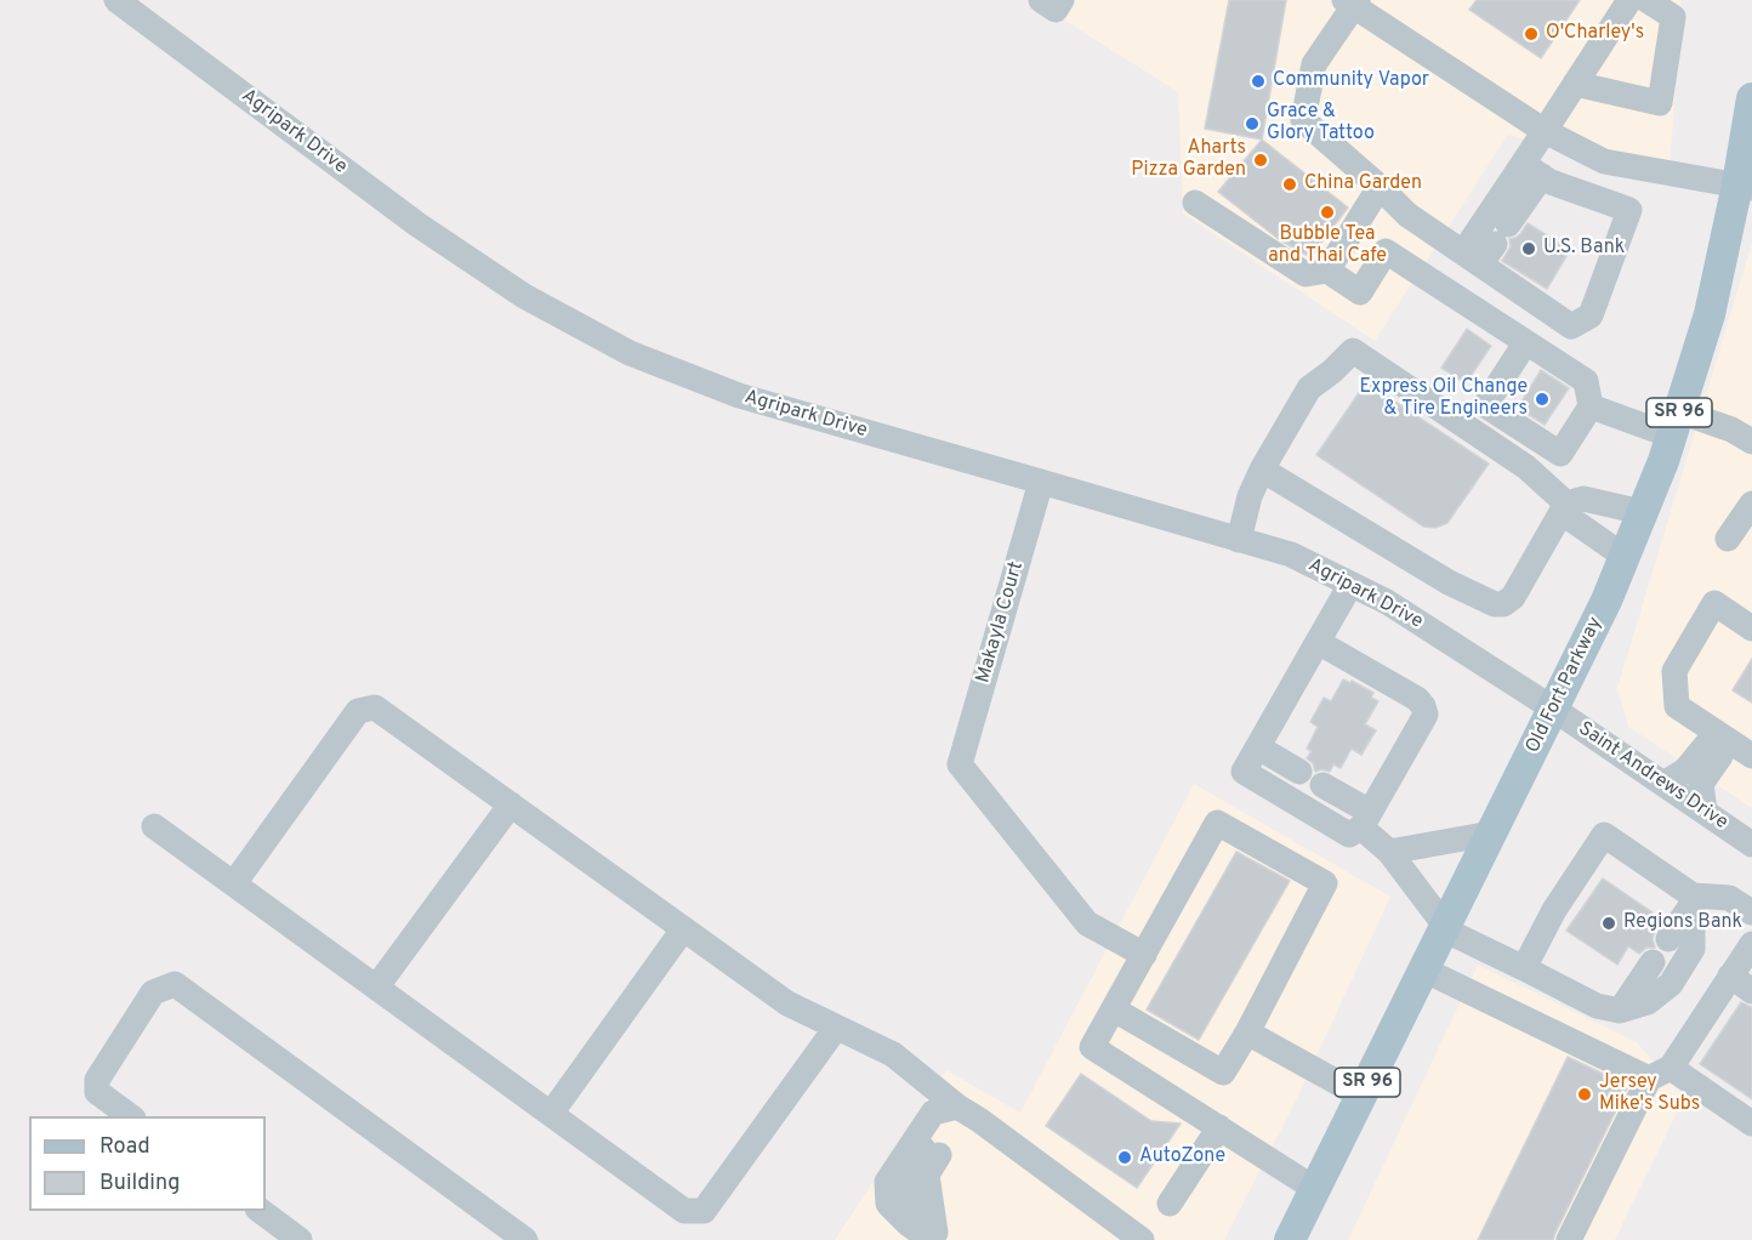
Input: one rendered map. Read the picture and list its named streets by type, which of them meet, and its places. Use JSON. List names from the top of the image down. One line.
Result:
{"streets":{"main road":["SR 96","Old Fort Parkway"],"street":["Agripark Drive","Makayla Court","Saint Andrews Drive"]},"crossings":[["Agripark Drive","Makayla Court"],["Agripark Drive","Old Fort Parkway"],["Agripark Drive","Saint Andrews Drive"],["Old Fort Parkway","Saint Andrews Drive"]],"places":["O'Charley's","Community Vapor","Grace & Glory Tattoo","Aharts Pizza Garden","China Garden","Bubble Tea and Thai Cafe","U.S. Bank","Express Oil Change & Tire Engineers","Regions Bank","Jersey Mike's Subs","AutoZone"],"legend":["Road","Building"]}
